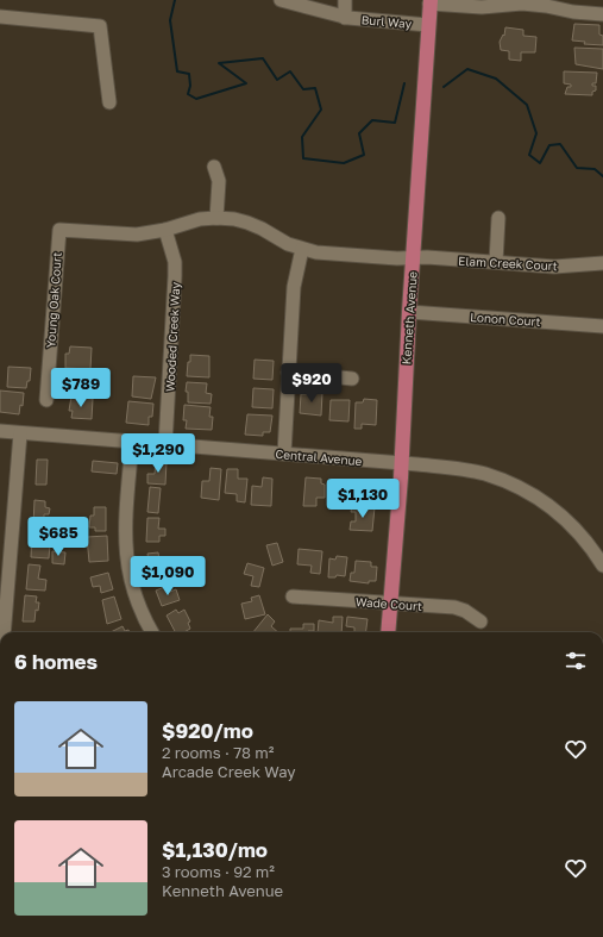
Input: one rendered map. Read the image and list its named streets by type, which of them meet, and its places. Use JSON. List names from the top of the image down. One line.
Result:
{"streets":{"main road":["Kenneth Avenue"],"street":["Burl Way","Elam Creek Court","Young Oak Court","Lonon Court","Wooded Creek Way","Central Avenue","Wade Court"]},"crossings":[["Burl Way","Kenneth Avenue"],["Elam Creek Court","Young Oak Court"],["Elam Creek Court","Kenneth Avenue"],["Elam Creek Court","Wooded Creek Way"],["Kenneth Avenue","Lonon Court"],["Kenneth Avenue","Central Avenue"],["Kenneth Avenue","Wade Court"],["Wooded Creek Way","Central Avenue"]],"page":{"price":["$920","$789","$1,290","$1,130","$685","$1,090"],"heading":"6 homes","list":[{"name":"$920/mo","note":"2 rooms · 78 m² · Arcade Creek Way"},{"name":"$1,130/mo","note":"3 rooms · 92 m² · Kenneth Avenue"}]}}
